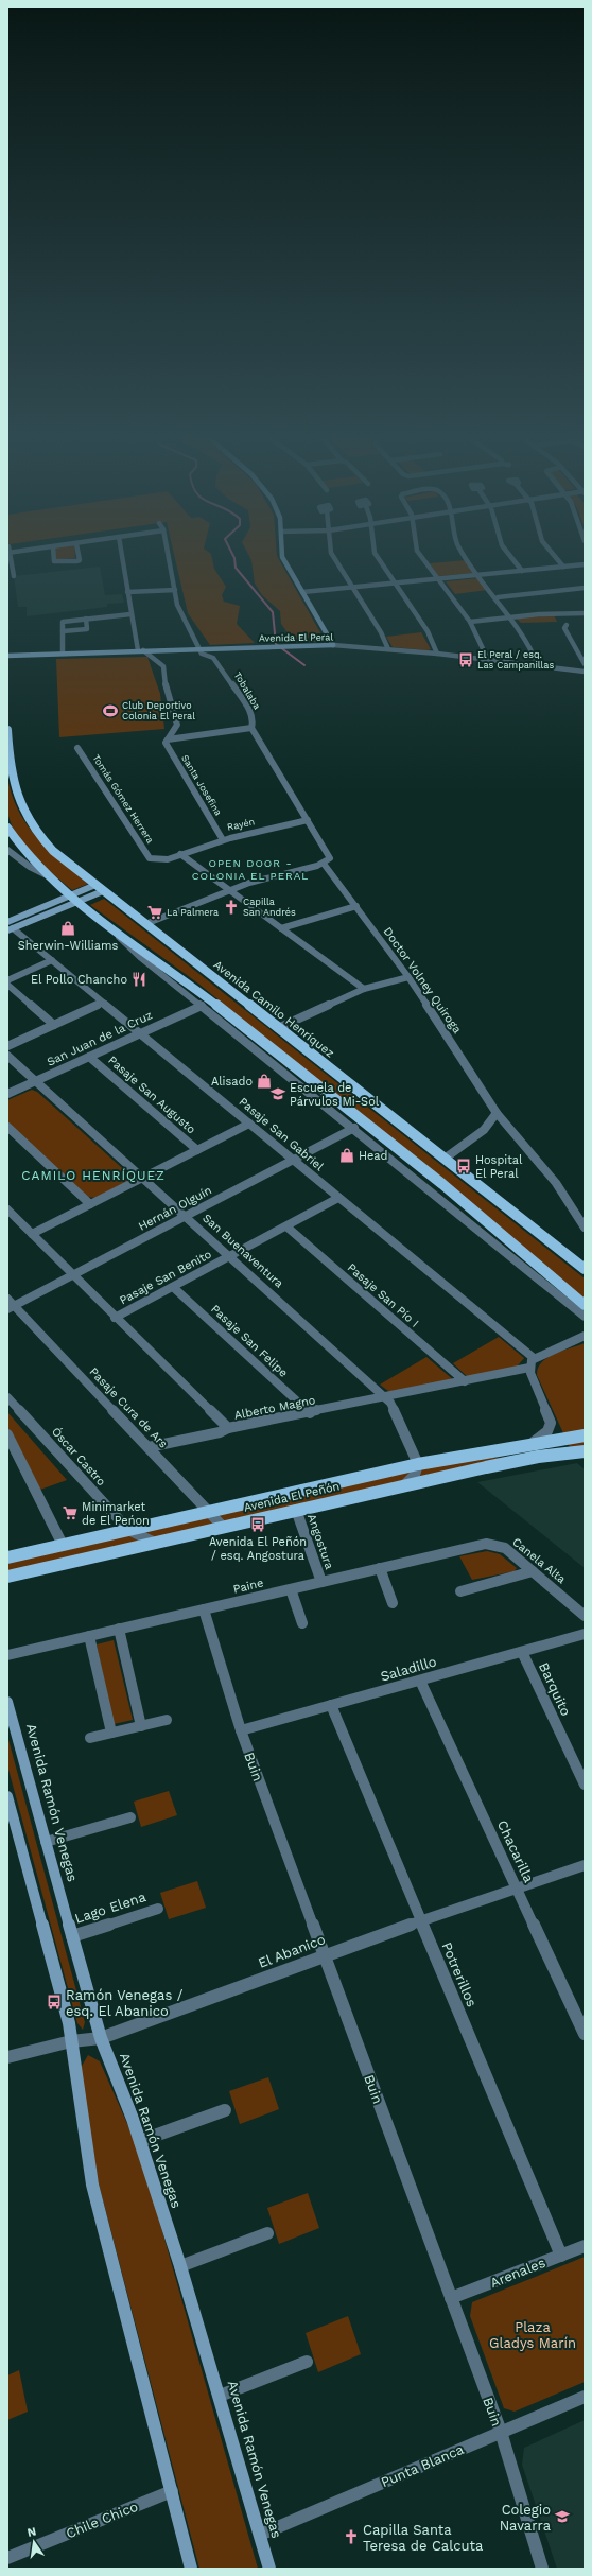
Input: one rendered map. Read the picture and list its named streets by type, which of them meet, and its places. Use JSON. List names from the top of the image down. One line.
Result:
{"streets":{"main road":["Avenida Camilo Henríquez","Avenida El Peñón"],"street":["Avenida El Peral","Tobalaba","Santa Josefina","Tomás Gómez Herrera","Rayén","Doctor Volney Quiroga","San Juan de la Cruz","Pasaje San Augusto","Pasaje San Gabriel","Hernán Olguín","San Buenaventura","Pasaje San Benito","Pasaje San Pío I","Pasaje San Felipe","Pasaje Cura de Ars","Alberto Magno","Óscar Castro","Angostura","Canela Alta","Paine","Saladillo","Barquito","Buin","Avenida Ramón Venegas","Chacarilla","Lago Elena","El Abanico","Potrerillos","Arenales","Punta Blanca","Chile Chico"]},"crossings":[["Avenida El Peral","Tobalaba"],["Tobalaba","Rayén"],["Tobalaba","Doctor Volney Quiroga"],["Santa Josefina","Rayén"],["Tomás Gómez Herrera","Rayén"],["San Juan de la Cruz","Pasaje San Augusto"],["San Juan de la Cruz","Pasaje San Gabriel"],["San Juan de la Cruz","San Buenaventura"],["Pasaje San Gabriel","Hernán Olguín"],["Pasaje San Gabriel","Pasaje San Benito"],["Hernán Olguín","San Buenaventura"],["Hernán Olguín","Pasaje Cura de Ars"],["Hernán Olguín","Alberto Magno"],["San Buenaventura","Pasaje San Benito"],["San Buenaventura","Alberto Magno"],["San Buenaventura","Avenida El Peñón"],["Pasaje San Benito","Pasaje San Pío I"],["Pasaje San Benito","Pasaje San Felipe"],["Pasaje San Benito","Alberto Magno"],["Pasaje San Pío I","Alberto Magno"],["Pasaje San Felipe","Alberto Magno"],["Pasaje Cura de Ars","Avenida El Peñón"],["Óscar Castro","Avenida El Peñón"],["Avenida El Peñón","Angostura"],["Angostura","Paine"],["Canela Alta","Paine"],["Paine","Buin"],["Saladillo","Barquito"],["Saladillo","Buin"],["Saladillo","Chacarilla"],["Saladillo","Potrerillos"],["Buin","El Abanico"],["Buin","Arenales"],["Buin","Punta Blanca"],["Avenida Ramón Venegas","Lago Elena"],["Avenida Ramón Venegas","El Abanico"],["Avenida Ramón Venegas","Punta Blanca"],["Chacarilla","El Abanico"],["El Abanico","Potrerillos"],["Potrerillos","Arenales"]],"districts":["OPEN DOOR - COLONIA EL PERAL","CAMILO HENRÍQUEZ"],"parks":["Plaza Gladys Marín"],"places":{"bus stop":["El Peral / esq. Las Campanillas","Hospital El Peral","Avenida El Peñón / esq. Angostura","Ramón Venegas / esq. El Abanico"],"sports":["Club Deportivo Colonia El Peral"],"church":["Capilla San Andrés","Capilla Santa Teresa de Calcuta"],"supermarket":["La Palmera","Minimarket de El Peńon"],"shop":["Sherwin-Williams","Alisado","Head"],"restaurant":["El Pollo Chancho"],"school or university":["Escuela de Párvulos Mi-Sol","Colegio Navarra"]},"north":"top"}
